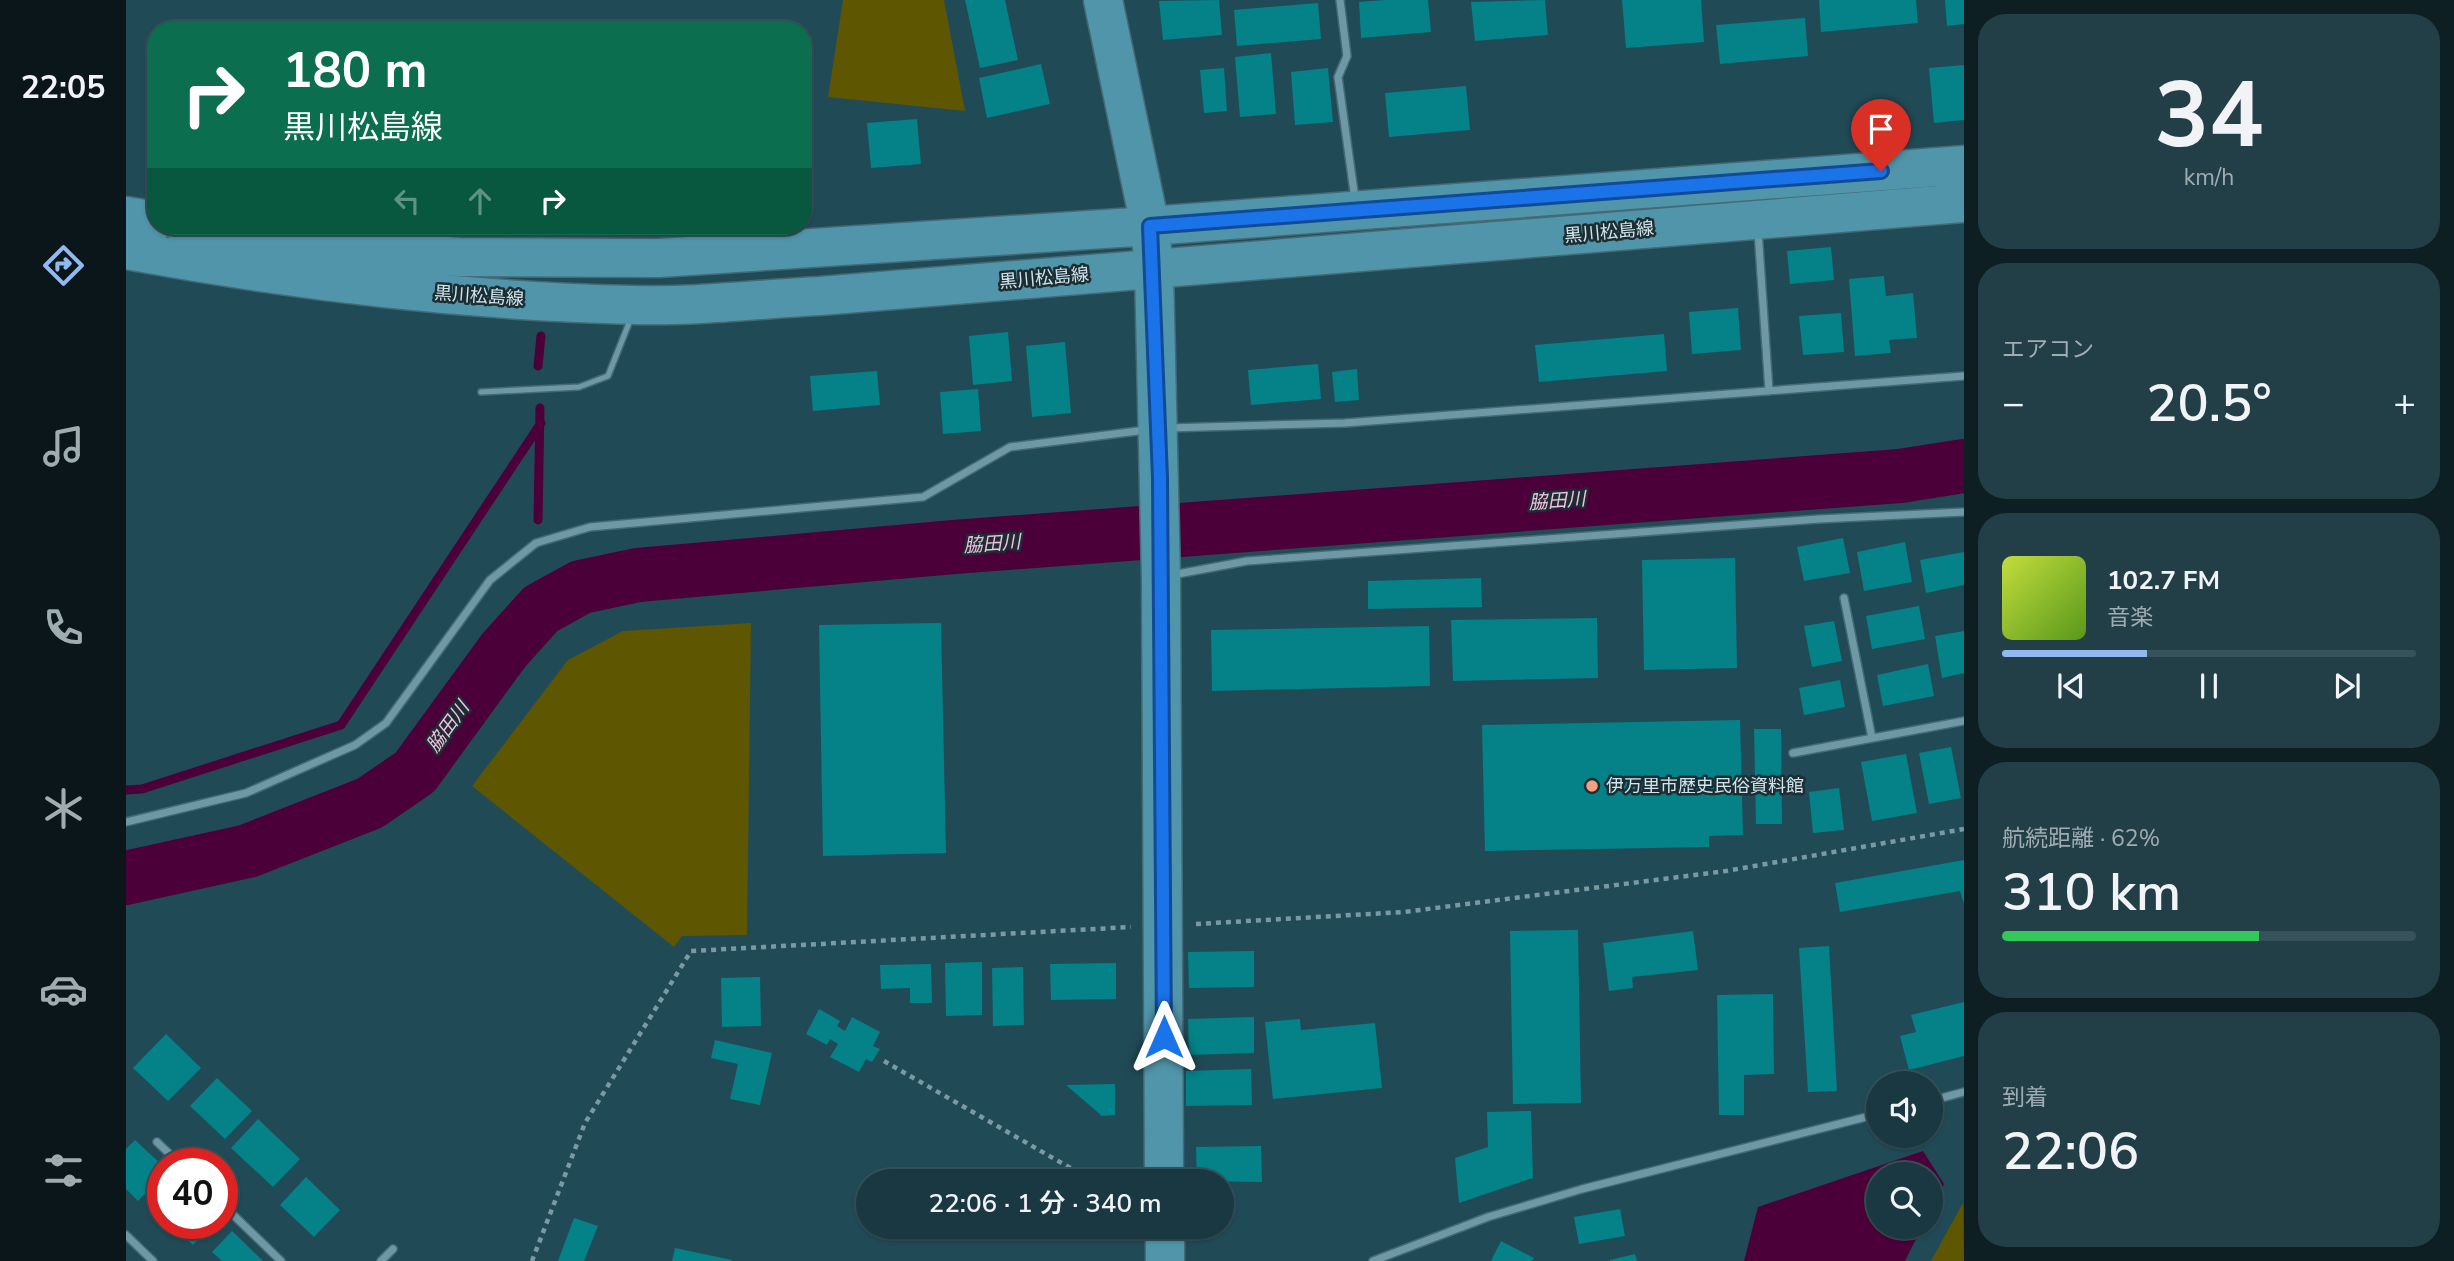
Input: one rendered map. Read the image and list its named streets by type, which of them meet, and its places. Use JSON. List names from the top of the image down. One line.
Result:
{"streets":{"main road":["黒川松島線"]},"water":["脇田川"],"places":["伊万里市歴史民俗資料館"],"page":{"tabs":"22:05","tile":[["34","km/h"],"エアコン",["航続距離 · 62%","310 km"],["到着","22:06"]],"turn":["180 m","黒川松島線"],"heat":["−","20.5°","+"],"song":["102.7 FM","音楽"],"limit":"40","trip":"22:06 · 1 分 · 340 m"}}
